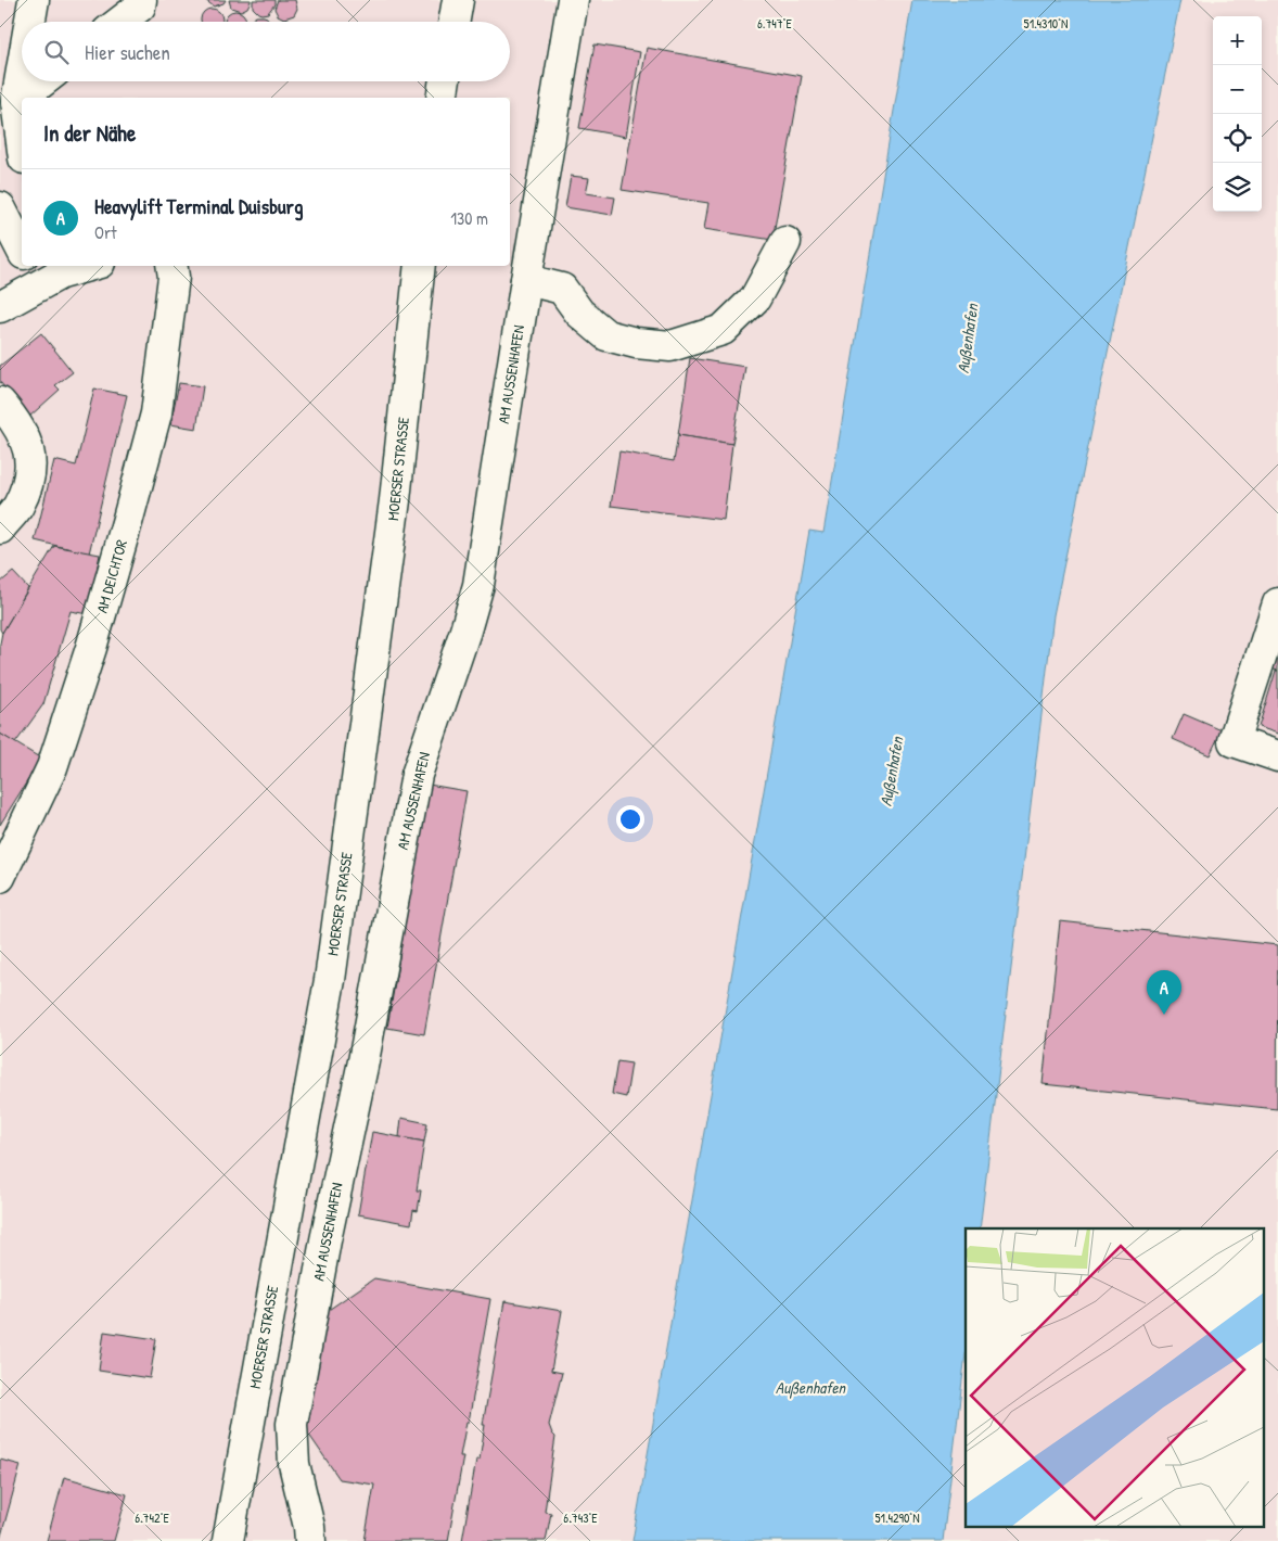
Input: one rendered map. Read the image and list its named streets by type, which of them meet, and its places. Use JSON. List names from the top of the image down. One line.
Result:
{"streets":{"street":["AM AUSSENHAFEN","MOERSER STRASSE","AM DEICHTOR"]},"water":["Außenhafen"],"page":{"map_buttons":["+","−"],"search":"Hier suchen","heading":"In der Nähe","list":[{"mark":"A","name":"Heavylift Terminal Duisburg","note":"Ort","value":"130 m"}],"pins":"A"},"coordinates":["6.747°E","51.4310°N","6.742°E","6.743°E","51.4290°N"]}
